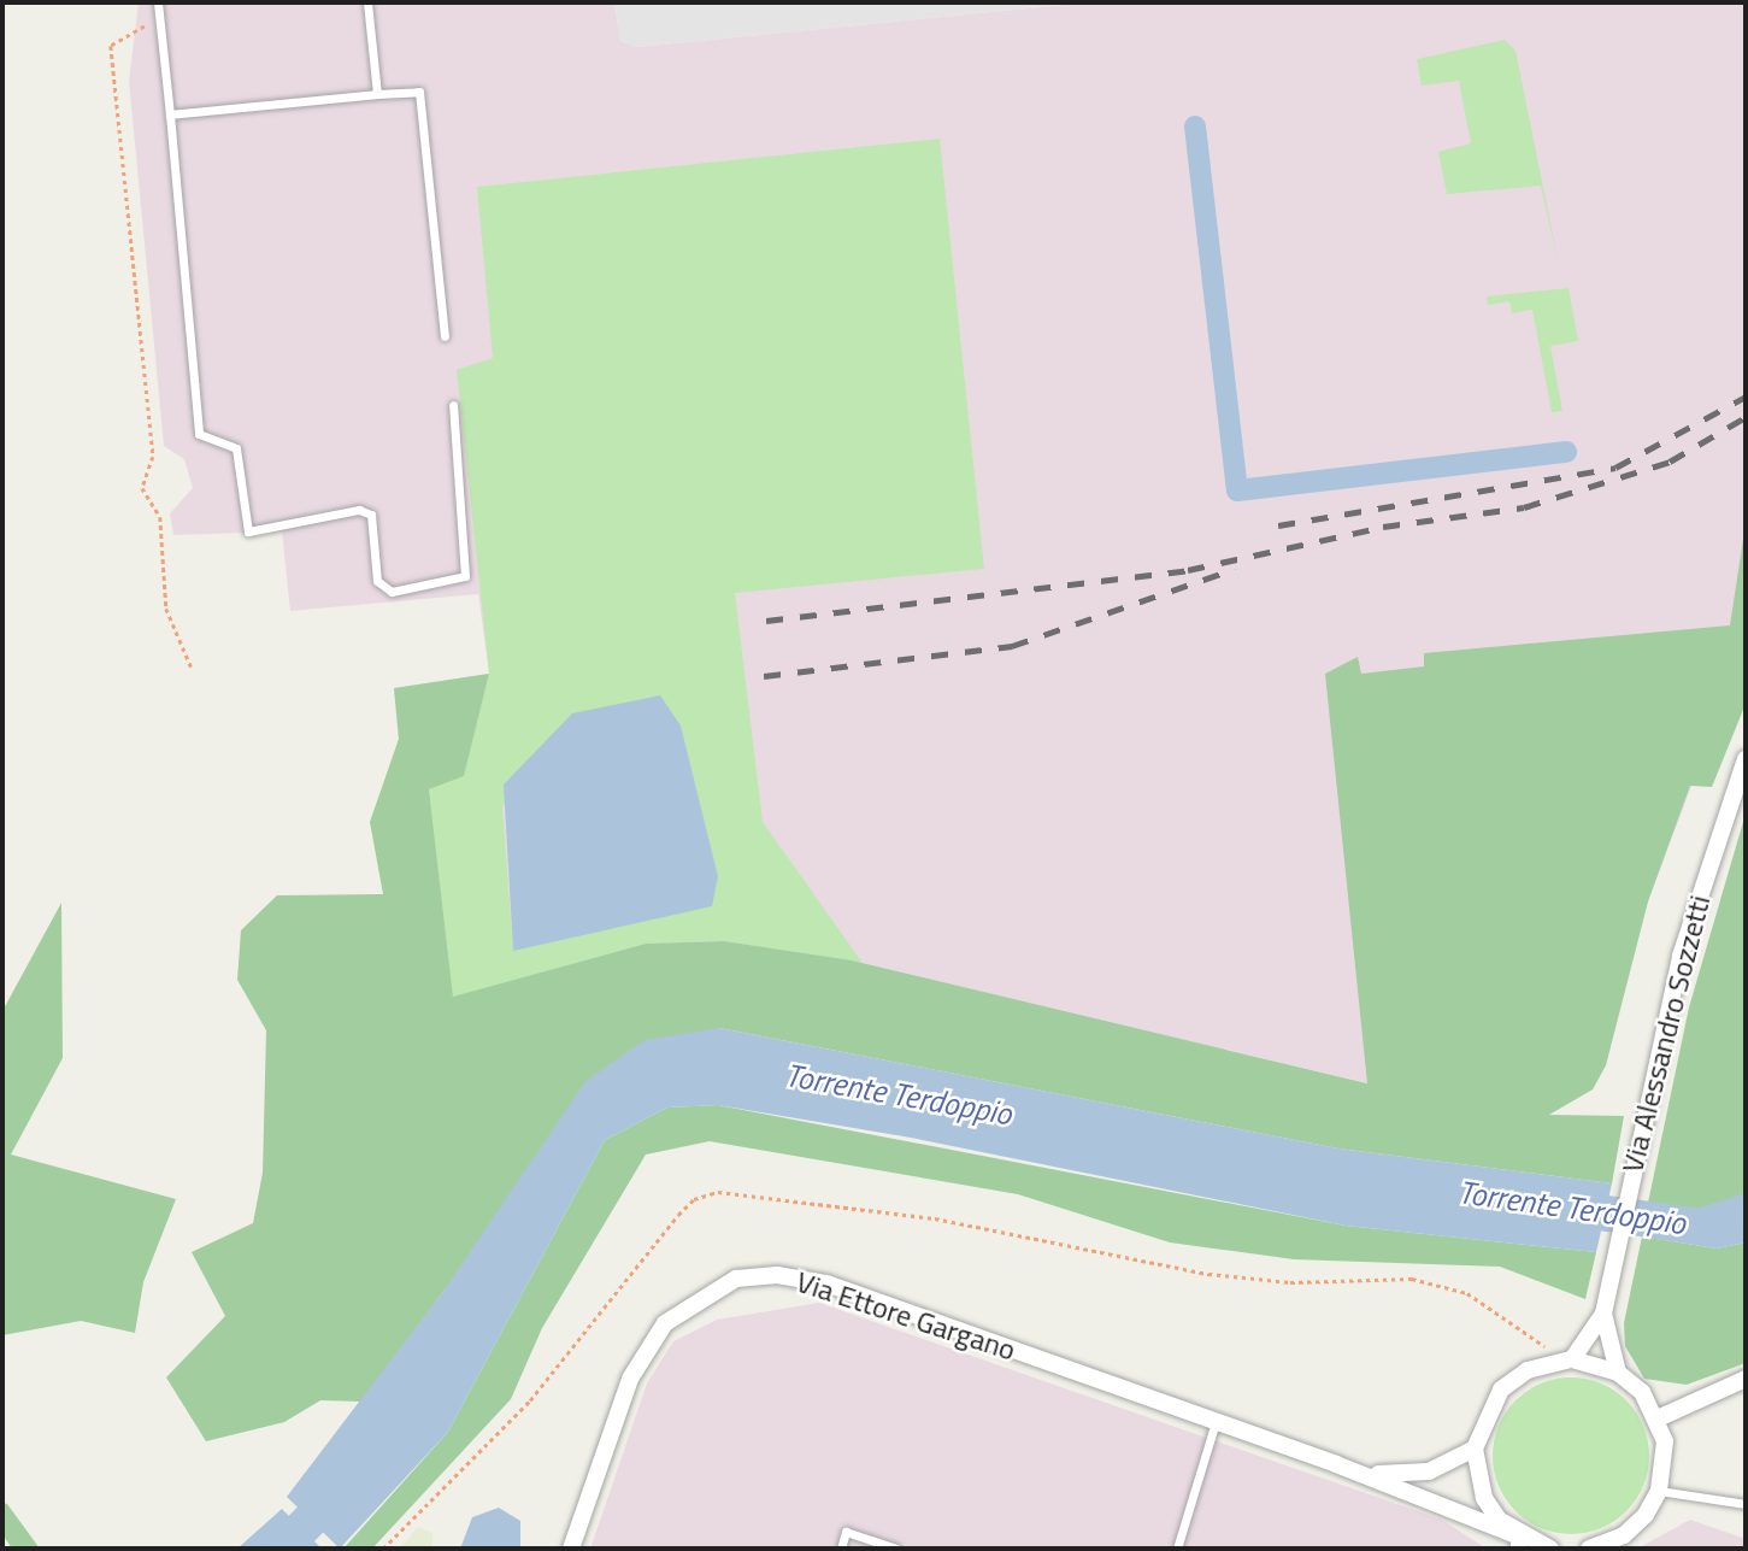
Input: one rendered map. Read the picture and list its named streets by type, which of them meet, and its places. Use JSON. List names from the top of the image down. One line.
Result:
{"streets":{"street":["Via Alessandro Sozzetti","Via Ettore Gargano"]},"water":["Torrente Terdoppio"]}
